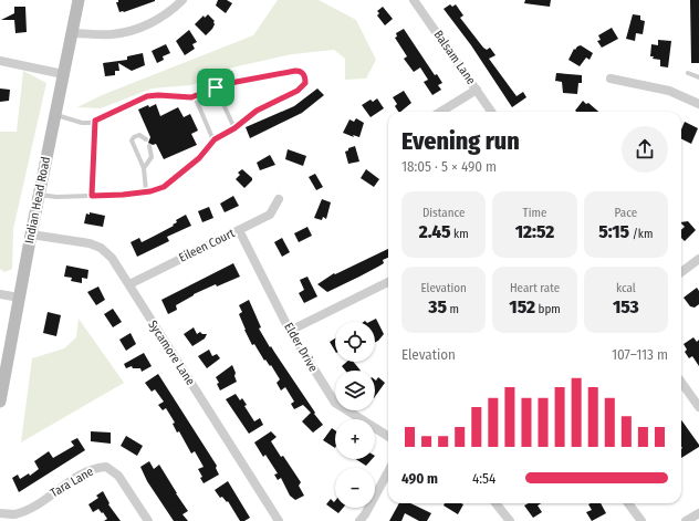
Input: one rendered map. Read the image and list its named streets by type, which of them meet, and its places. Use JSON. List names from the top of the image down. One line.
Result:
{"streets":{"main road":["Indian Head Road"],"street":["Balsam Lane","Eileen Court","Elder Drive","Sycamore Lane","Tara Lane"]},"crossings":[["Indian Head Road","Sycamore Lane"],["Eileen Court","Elder Drive"],["Eileen Court","Sycamore Lane"]],"page":{"heading":["Evening run","18:05 · 5 × 490 m"],"stats":[["Distance","2.45 km"],["Time","12:52"],["Pace","5:15 /km"],["Elevation","35 m"],["Heart rate","152 bpm"],["kcal","153"]],"map_buttons":["+","−"],"chart":["Elevation","107–113 m"],"list":[{"name":"490 m","note":"4:54"}]}}
